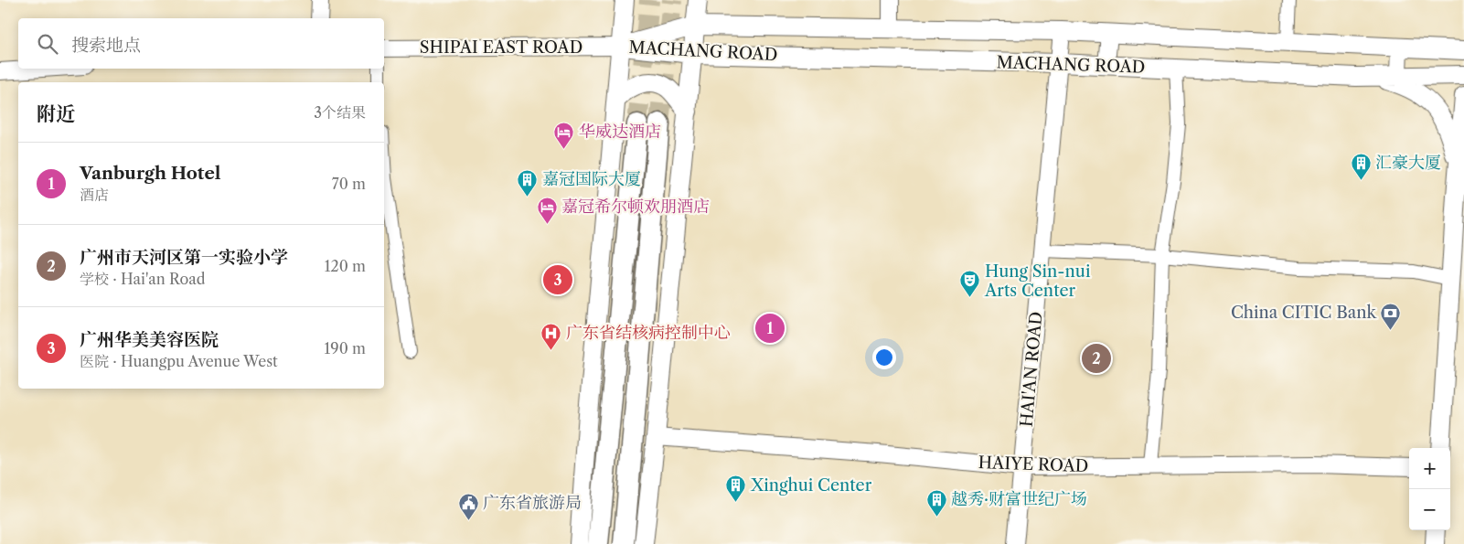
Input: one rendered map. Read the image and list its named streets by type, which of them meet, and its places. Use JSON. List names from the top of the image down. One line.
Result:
{"streets":{"main road":["MACHANG ROAD"],"street":["SHIPAI EAST ROAD","HAI'AN ROAD","HAIYE ROAD"]},"crossings":[["SHIPAI EAST ROAD","MACHANG ROAD"],["MACHANG ROAD","HAI'AN ROAD"],["HAI'AN ROAD","HAIYE ROAD"]],"places":{"hotel":["华威达酒店","嘉冠希尔顿欢朋酒店"],"building":["汇豪大厦","嘉冠国际大厦","Xinghui Center","越秀·财富世纪广场"],"theatre":["Hung Sin-nui Arts Center"],"bank":["China CITIC Bank"],"hospital":["广东省结核病控制中心"],"public building":["广东省旅游局"]},"page":{"search":"搜索地点","heading":["附近","3个结果"],"list":[{"mark":"1","name":"Vanburgh Hotel","note":"酒店","value":"70 m"},{"mark":"2","name":"广州市天河区第一实验小学","note":"学校 · Hai'an Road","value":"120 m"},{"mark":"3","name":"广州华美美容医院","note":"医院 · Huangpu Avenue West","value":"190 m"}],"pins":["3","1","2"],"map_buttons":["+","−"]}}
